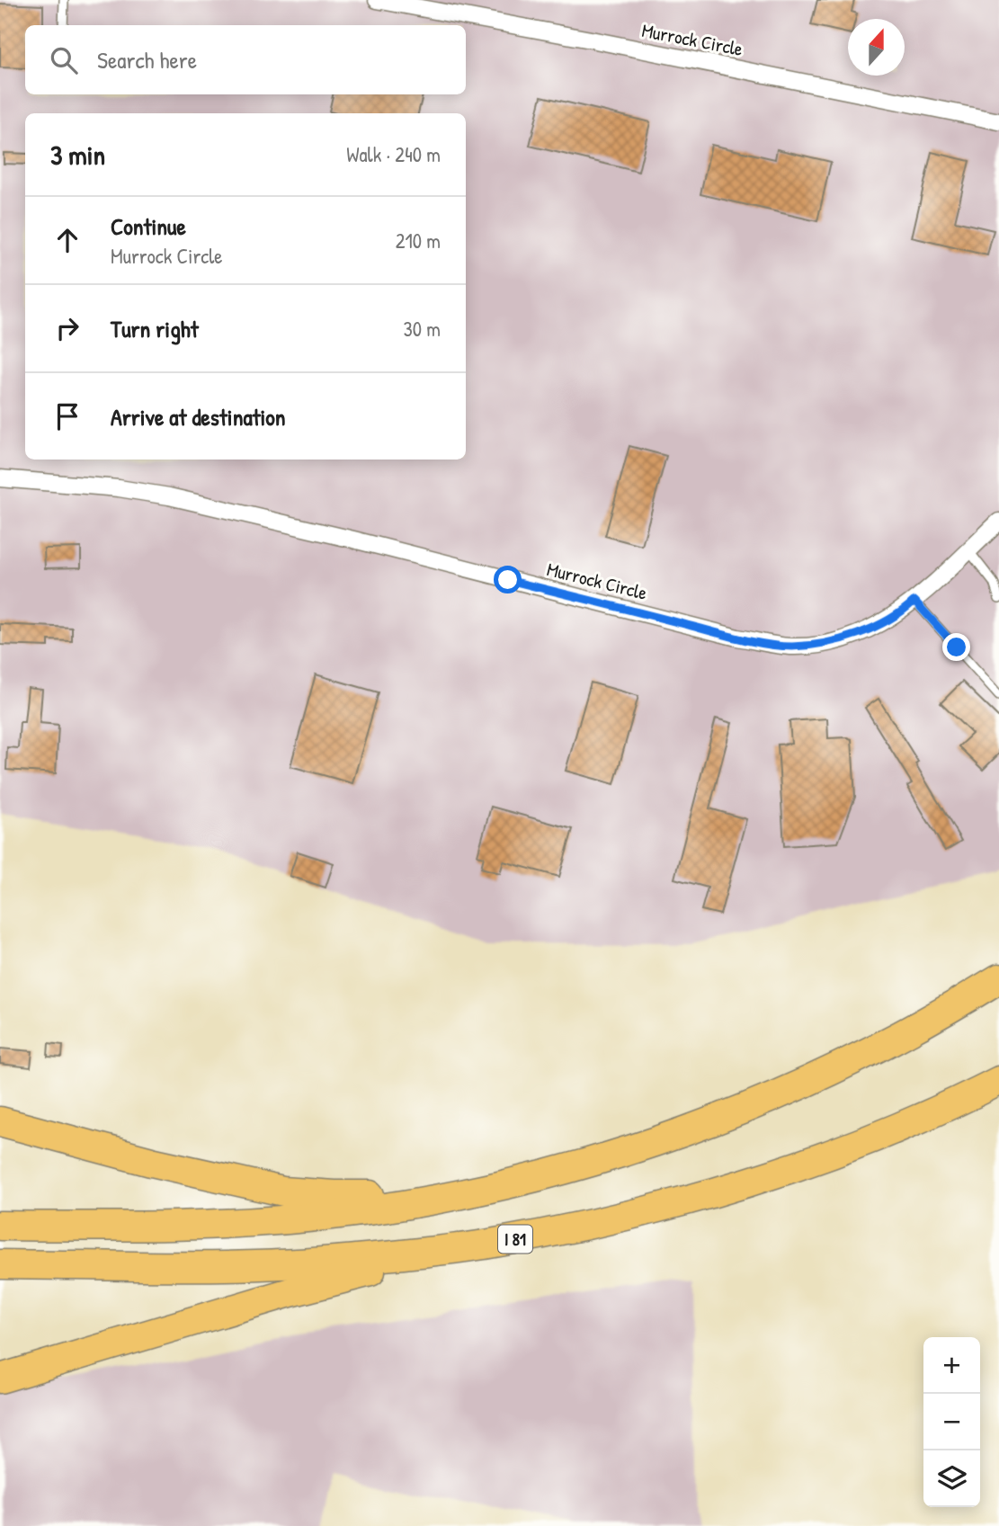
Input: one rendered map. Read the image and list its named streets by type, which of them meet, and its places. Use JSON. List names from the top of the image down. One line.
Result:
{"streets":{"highway":["I 81"],"street":["Murrock Circle"]},"north":"top","page":{"search":"Search here","heading":["3 min","Walk · 240 m"],"list":[["Continue","Murrock Circle","210 m"],["Turn right","30 m"],"Arrive at destination"],"map_buttons":["+","−"]}}
